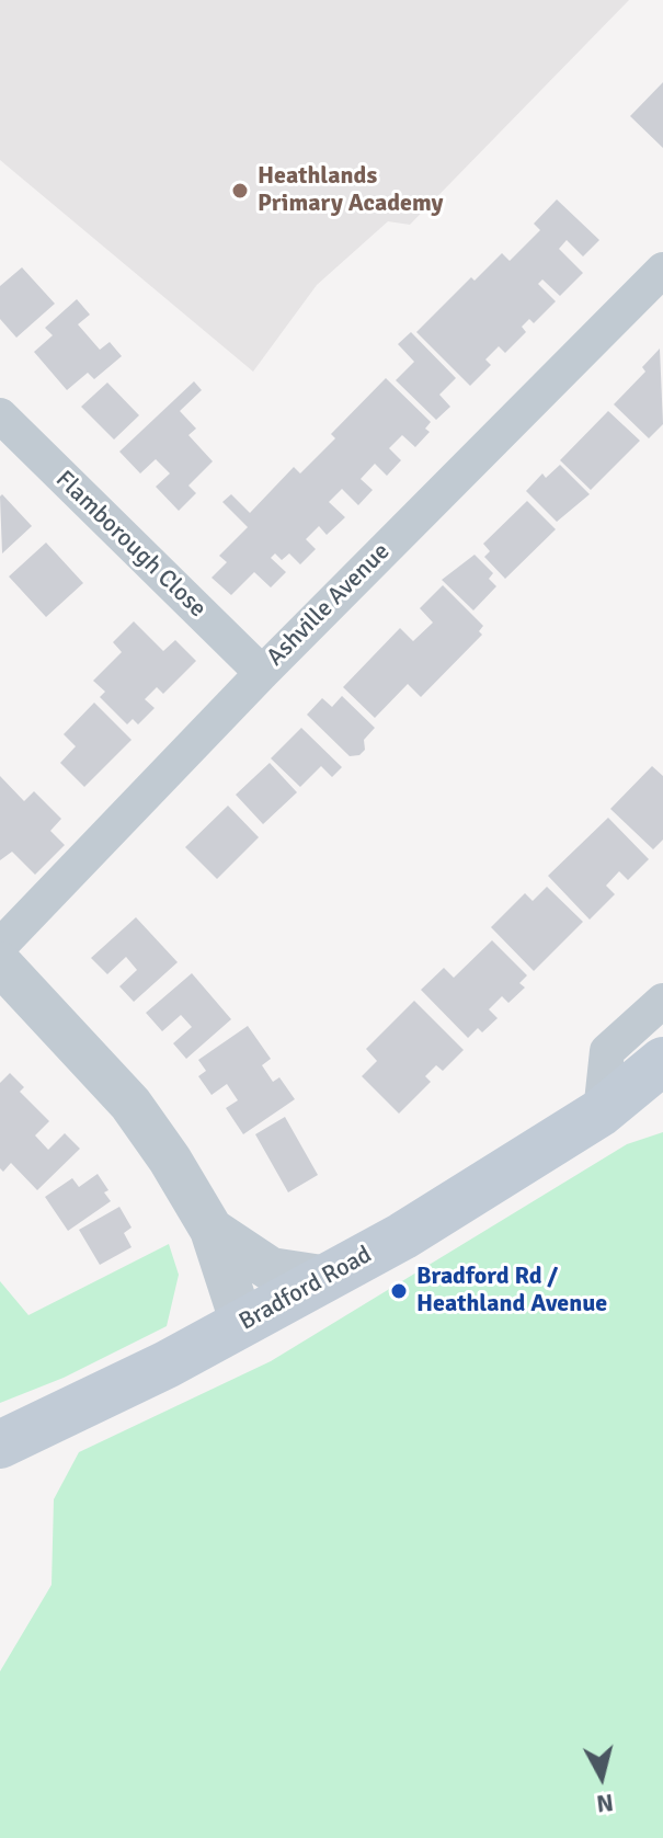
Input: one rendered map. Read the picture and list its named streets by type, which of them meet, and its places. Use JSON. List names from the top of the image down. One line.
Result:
{"streets":{"main road":["Bradford Road"],"street":["Flamborough Close","Ashville Avenue"]},"crossings":[["Flamborough Close","Ashville Avenue"]],"places":["Heathlands Primary Academy","Bradford Rd / Heathland Avenue"],"north":"bottom"}
